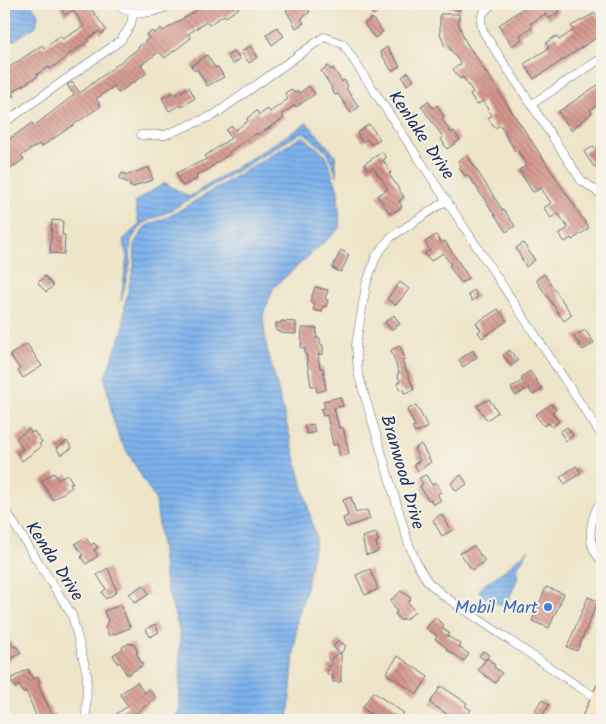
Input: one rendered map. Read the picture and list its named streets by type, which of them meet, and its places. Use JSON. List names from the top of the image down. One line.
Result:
{"streets":{"street":["Kenlake Drive","Branwood Drive","Kenda Drive"]},"crossings":[["Kenlake Drive","Branwood Drive"]],"places":["Mobil Mart"]}
